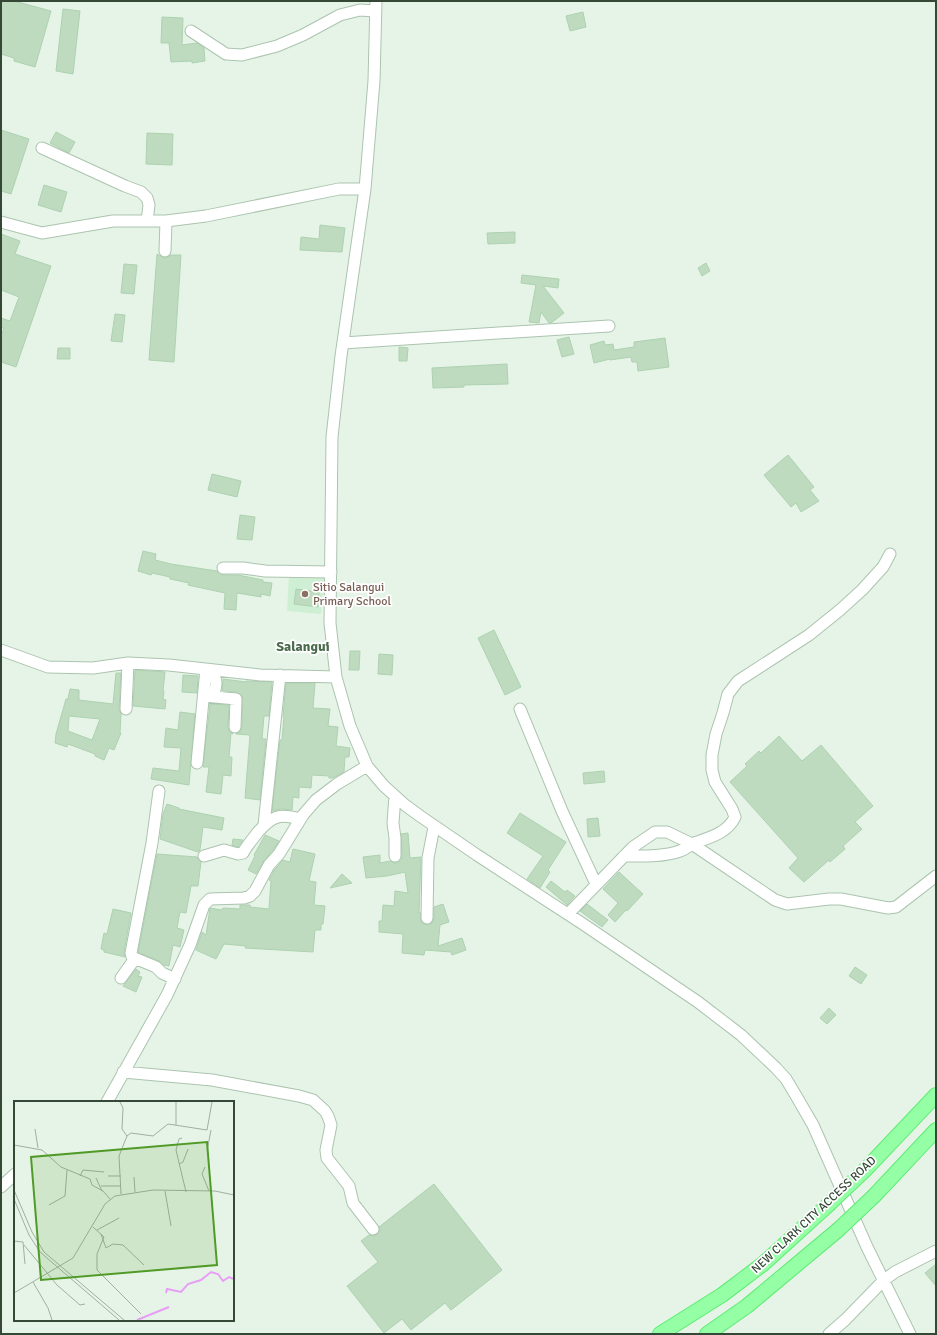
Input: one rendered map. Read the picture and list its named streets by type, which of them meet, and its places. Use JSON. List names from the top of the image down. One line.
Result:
{"streets":{"main road":["NEW CLARK CITY ACCESS ROAD"]},"districts":["Salangui"],"places":["Sitio Salangui Primary School"]}
